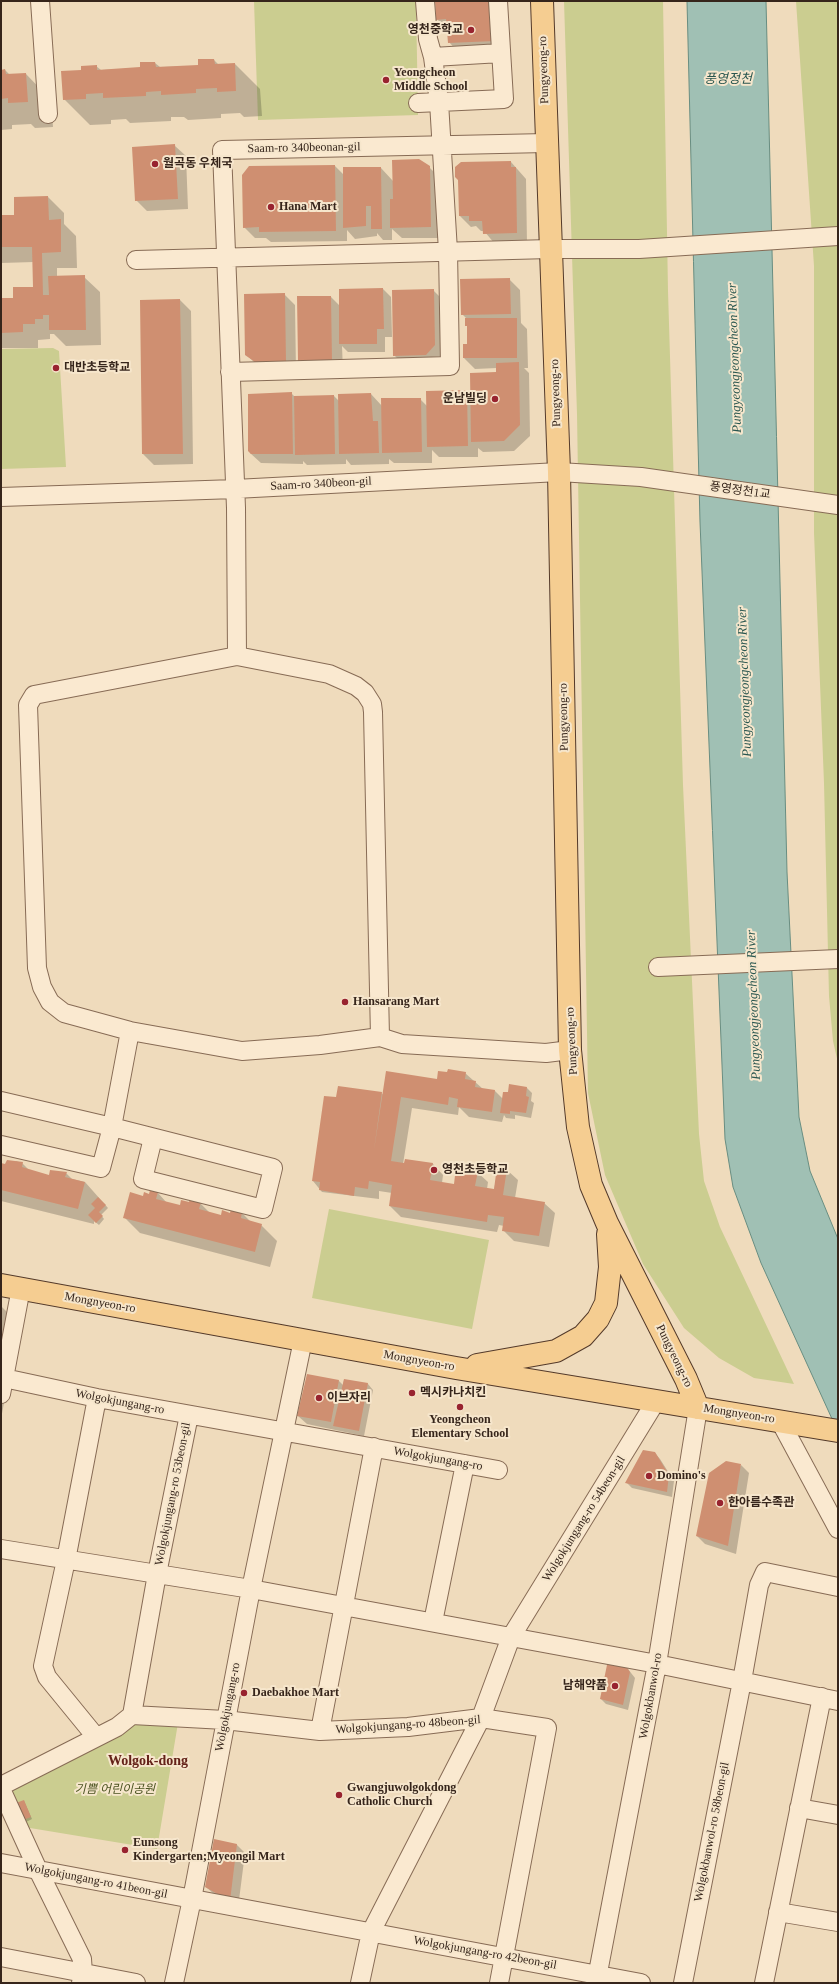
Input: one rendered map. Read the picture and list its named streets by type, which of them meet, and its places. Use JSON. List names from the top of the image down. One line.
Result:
{"streets":{"main road":["Pungyeong-ro","Mongnyeon-ro"],"street":["Saam-ro 340beonan-gil","Saam-ro 340beon-gil","풍영정천1교","Wolgokjungang-ro","Wolgokjungang-ro 53beon-gil","Wolgokjungang-ro 54beon-gil","Wolgokbanwol-ro","Wolgokjungang-ro 48beon-gil","Wolgokbanwol-ro 58beon-gil","Wolgokjungang-ro 41beon-gil","Wolgokjungang-ro 42beon-gil"]},"crossings":[["Pungyeong-ro","Saam-ro 340beonan-gil"],["Pungyeong-ro","Saam-ro 340beon-gil"],["Pungyeong-ro","Mongnyeon-ro"],["Pungyeong-ro","Wolgokbanwol-ro"],["Saam-ro 340beonan-gil","Saam-ro 340beon-gil"],["Saam-ro 340beon-gil","풍영정천1교"],["Mongnyeon-ro","Wolgokjungang-ro"],["Mongnyeon-ro","Wolgokjungang-ro 54beon-gil"],["Mongnyeon-ro","Wolgokbanwol-ro"],["Wolgokjungang-ro","Wolgokjungang-ro 53beon-gil"],["Wolgokjungang-ro","Wolgokjungang-ro 48beon-gil"],["Wolgokjungang-ro","Wolgokjungang-ro 41beon-gil"],["Wolgokjungang-ro","Wolgokjungang-ro 42beon-gil"],["Wolgokjungang-ro 54beon-gil","Wolgokjungang-ro 48beon-gil"],["Wolgokbanwol-ro","Wolgokjungang-ro 42beon-gil"],["Wolgokjungang-ro 48beon-gil","Wolgokjungang-ro 42beon-gil"],["Wolgokjungang-ro 41beon-gil","Wolgokjungang-ro 42beon-gil"]],"districts":["Wolgok-dong"],"water":["풍영정천","Pungyeongjeongcheon River"],"parks":["기쁨 어린이공원"],"places":["영천중학교","Yeongcheon Middle School","월곡동 우체국","Hana Mart","대반초등학교","운남빌딩","Hansarang Mart","영천초등학교","멕시카나치킨","이브자리","Yeongcheon Elementary School","Domino's","한아름수족관","남해약품","Daebakhoe Mart","Gwangjuwolgokdong Catholic Church","Eunsong Kindergarten;Myeongil Mart"]}
